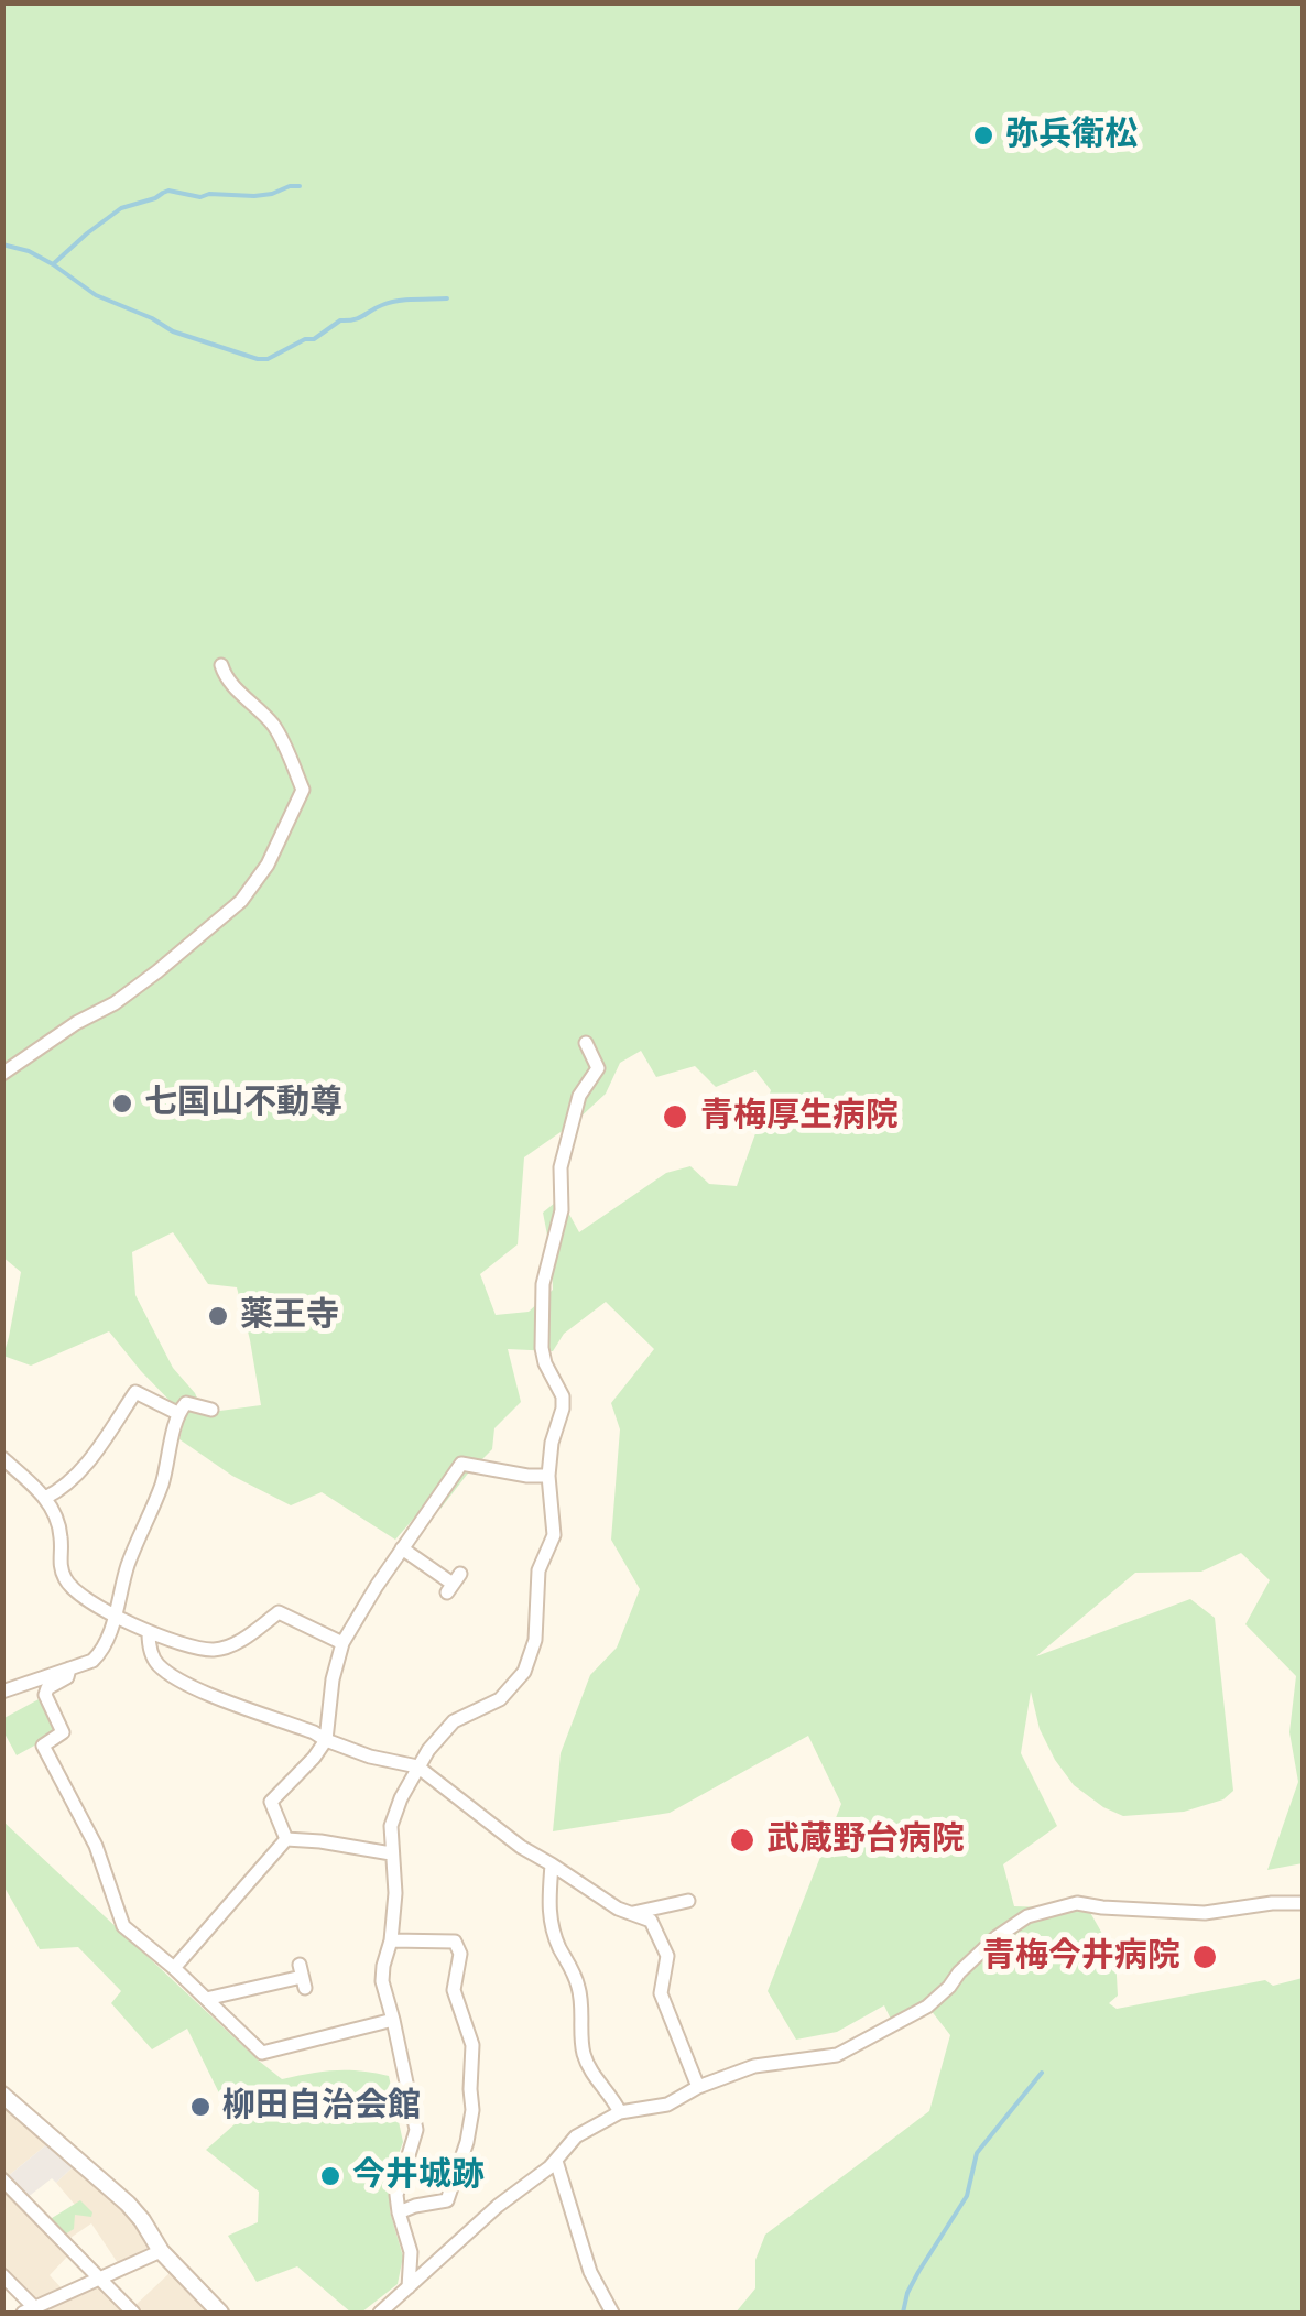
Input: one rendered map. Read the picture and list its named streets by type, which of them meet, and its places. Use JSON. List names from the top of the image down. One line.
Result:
{"places":["弥兵衛松","七国山不動尊","青梅厚生病院","薬王寺","武蔵野台病院","青梅今井病院","柳田自治会館","今井城跡"]}
